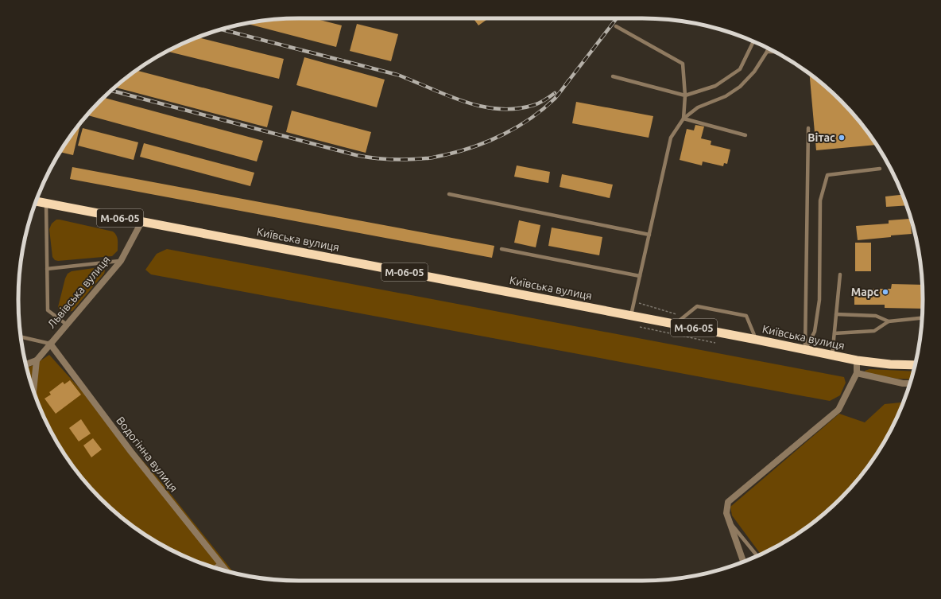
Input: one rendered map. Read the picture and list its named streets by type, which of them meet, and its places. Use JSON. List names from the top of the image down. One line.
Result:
{"streets":{"highway":["М-06-05","Київська вулиця"],"street":["Львівська вулиця","Водогінна вулиця"]},"crossings":[["М-06-05","Київська вулиця"],["М-06-05","Львівська вулиця"],["Київська вулиця","Львівська вулиця"],["Львівська вулиця","Водогінна вулиця"]],"places":["Вітас","Марс"]}
